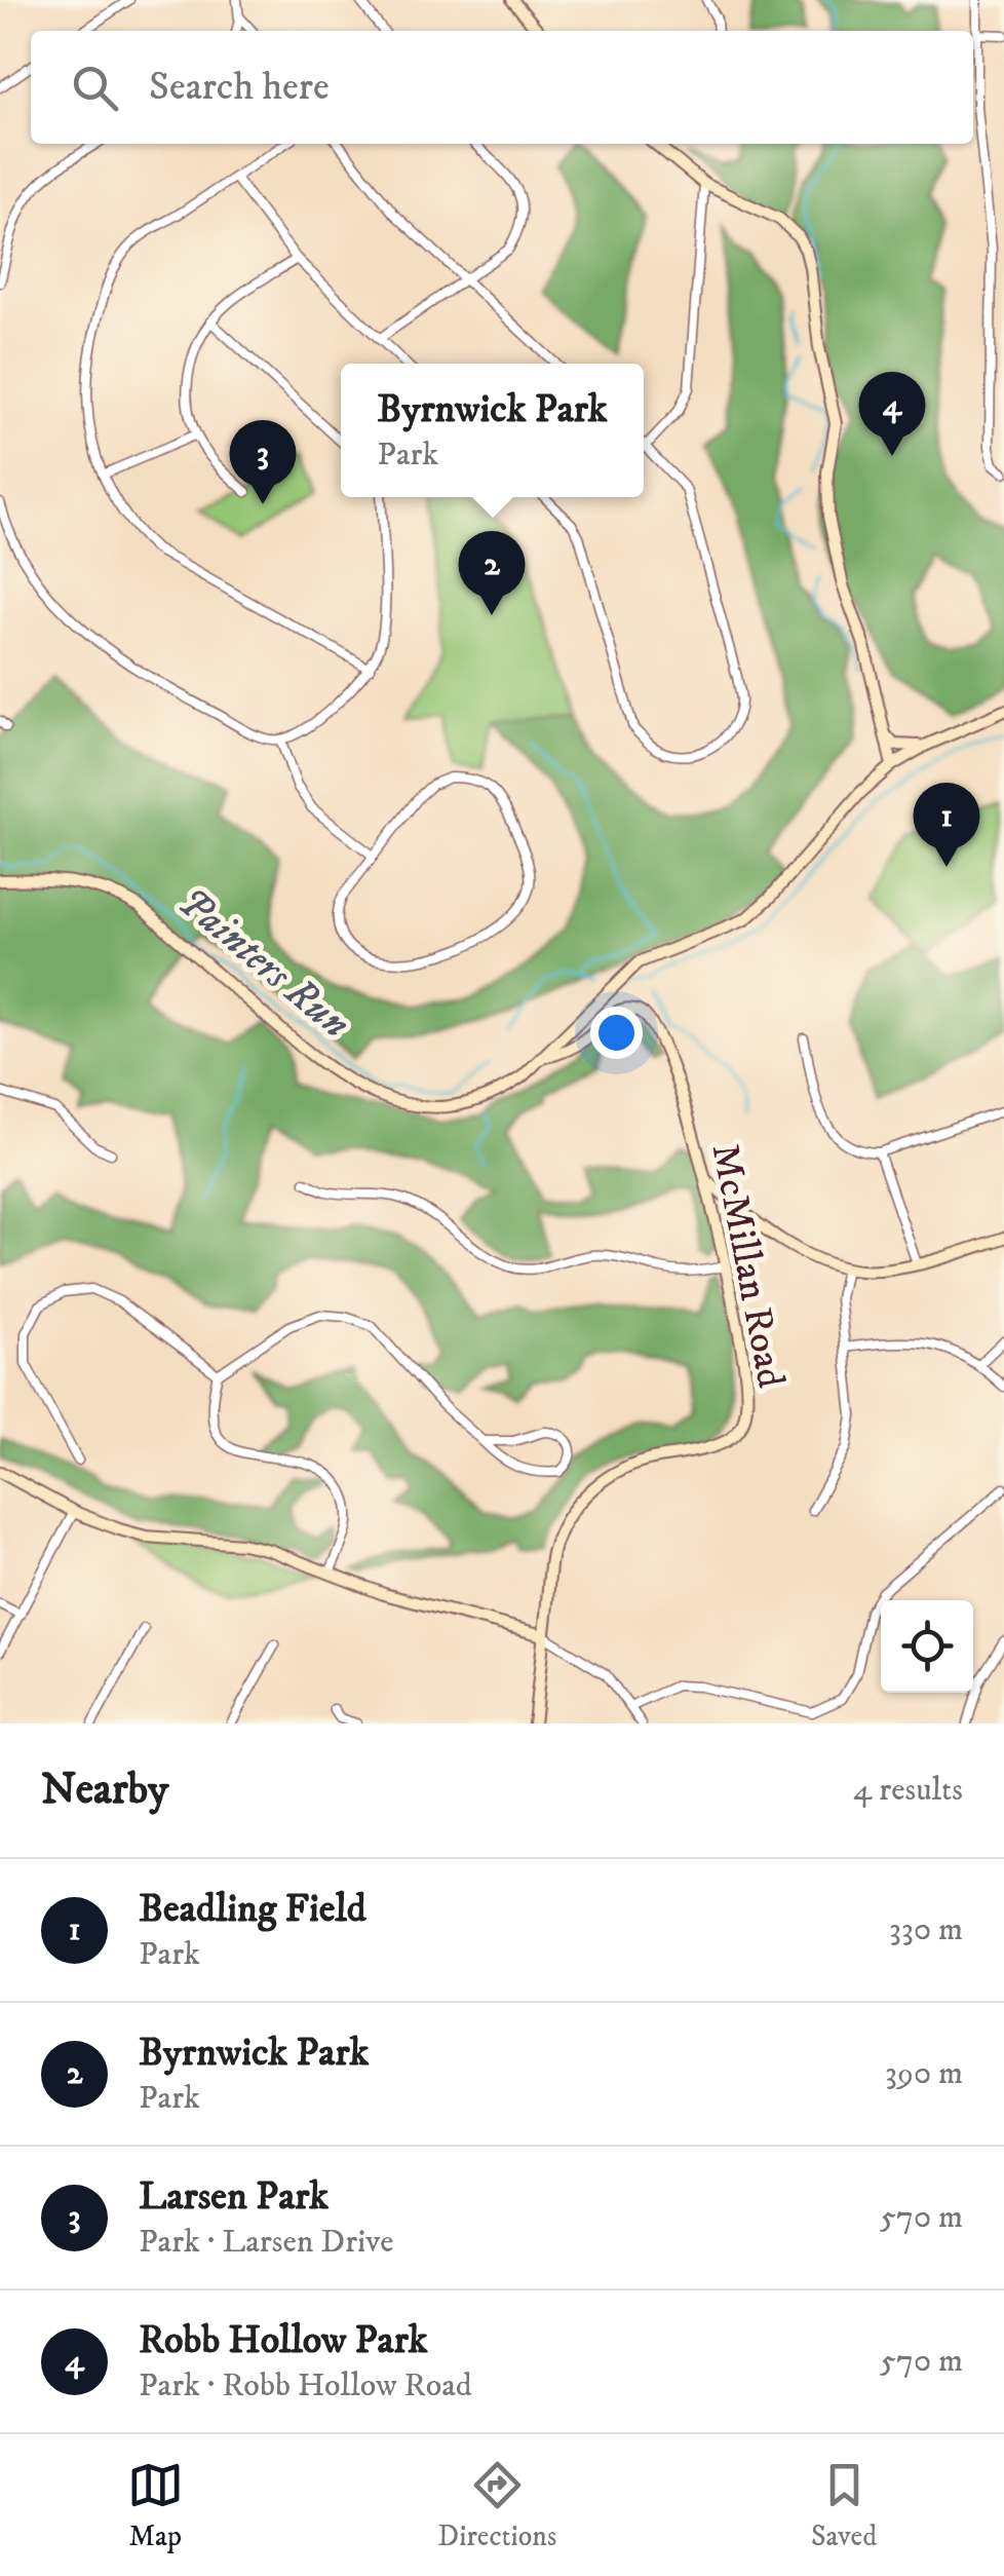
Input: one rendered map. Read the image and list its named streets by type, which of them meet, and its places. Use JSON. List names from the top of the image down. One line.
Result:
{"streets":{"street":["McMillan Road"]},"water":["Painters Run"],"page":{"search":"Search here","popup":["Byrnwick Park","Park"],"pins":["4","3","2","1"],"heading":["Nearby","4 results"],"list":[{"mark":"1","name":"Beadling Field","note":"Park","value":"330 m"},{"mark":"2","name":"Byrnwick Park","note":"Park","value":"390 m"},{"mark":"3","name":"Larsen Park","note":"Park · Larsen Drive","value":"570 m"},{"mark":"4","name":"Robb Hollow Park","note":"Park · Robb Hollow Road","value":"570 m"}],"nav":["Map","Directions","Saved"]}}
